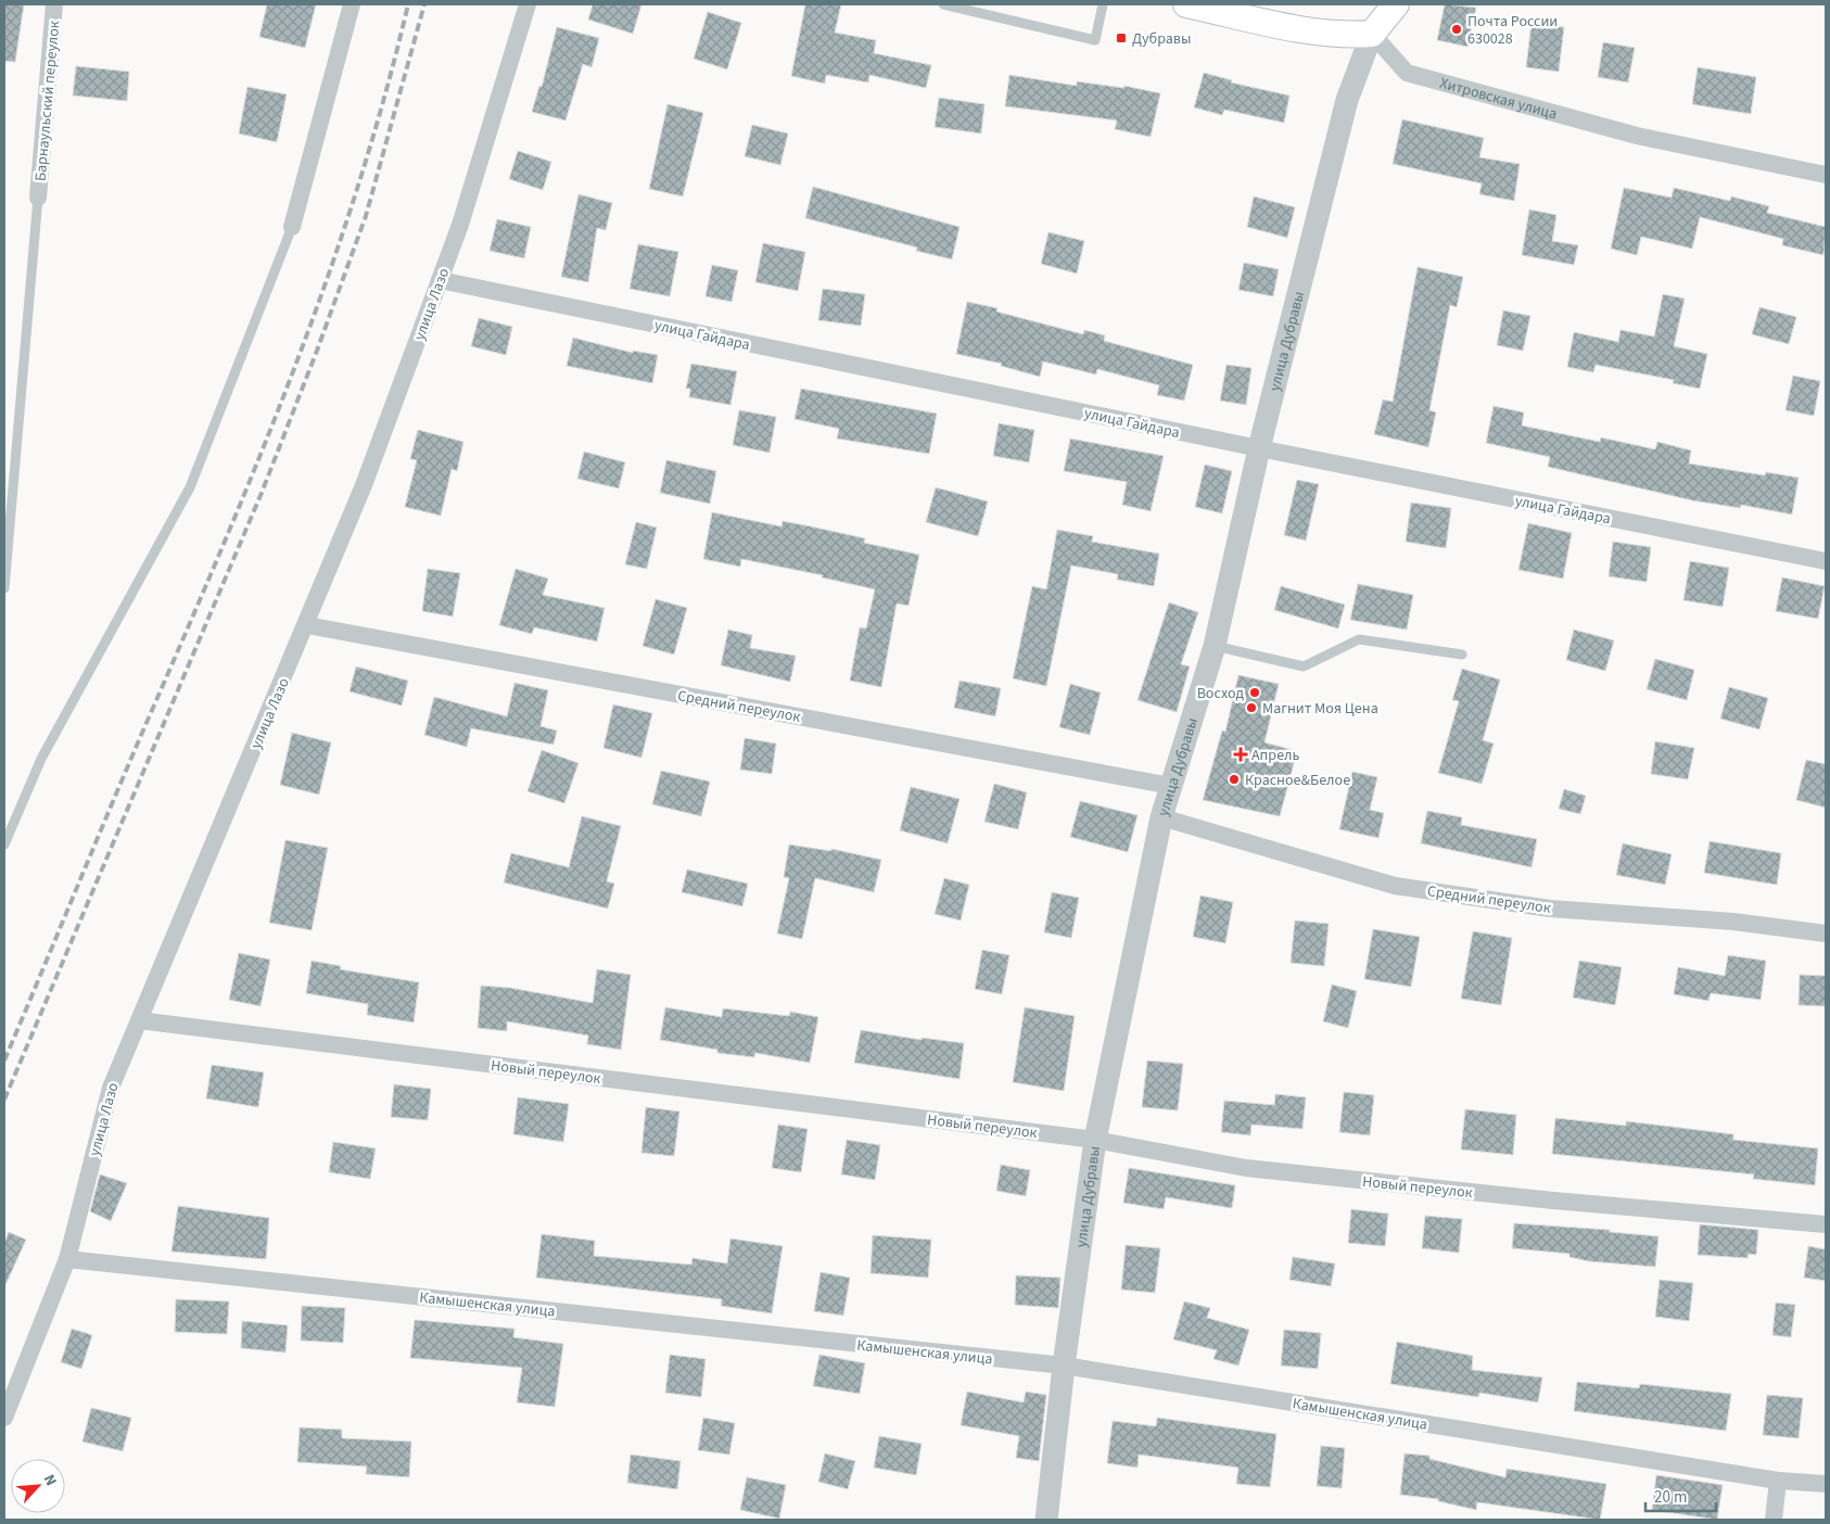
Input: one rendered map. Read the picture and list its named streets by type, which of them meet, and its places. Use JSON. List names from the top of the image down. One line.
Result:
{"streets":{"main road":["улица Дубравы"],"street":["Хитровская улица","Барнаульский переулок","улица Лазо","улица Гайдара","Средний переулок","Новый переулок","Камышенская улица"]},"crossings":[["Хитровская улица","улица Дубравы"],["улица Лазо","улица Гайдара"],["улица Лазо","Средний переулок"],["улица Лазо","Новый переулок"],["улица Лазо","Камышенская улица"],["улица Гайдара","улица Дубравы"],["улица Дубравы","Средний переулок"],["улица Дубравы","Новый переулок"],["улица Дубравы","Камышенская улица"]],"places":{"other":["Почта России 630028","Восход","Магнит Моя Цена","Красное&Белое"],"transit":["Дубравы"],"health":["Апрель"]},"scale_bar":"20 m","north":"top right"}
